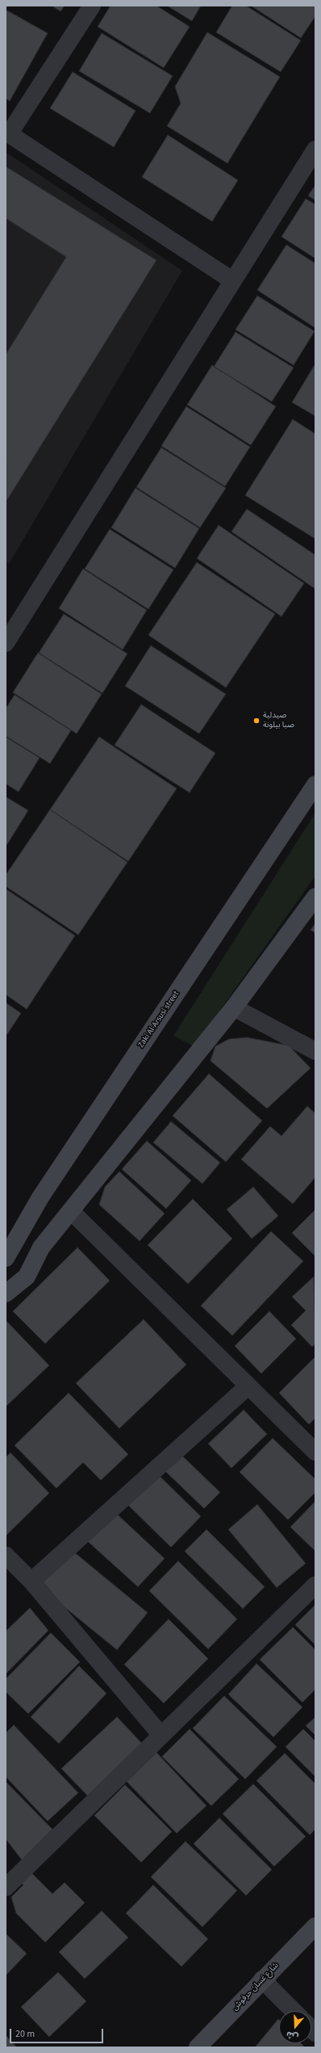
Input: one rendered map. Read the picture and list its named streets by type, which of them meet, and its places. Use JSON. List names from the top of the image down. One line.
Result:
{"streets":{"street":["Zaki Al-Arsusi street","شارع غسان حرفوش"]},"places":["صيدلية صبا بيلونة"],"scale_bar":"20 m","north":"bottom"}
